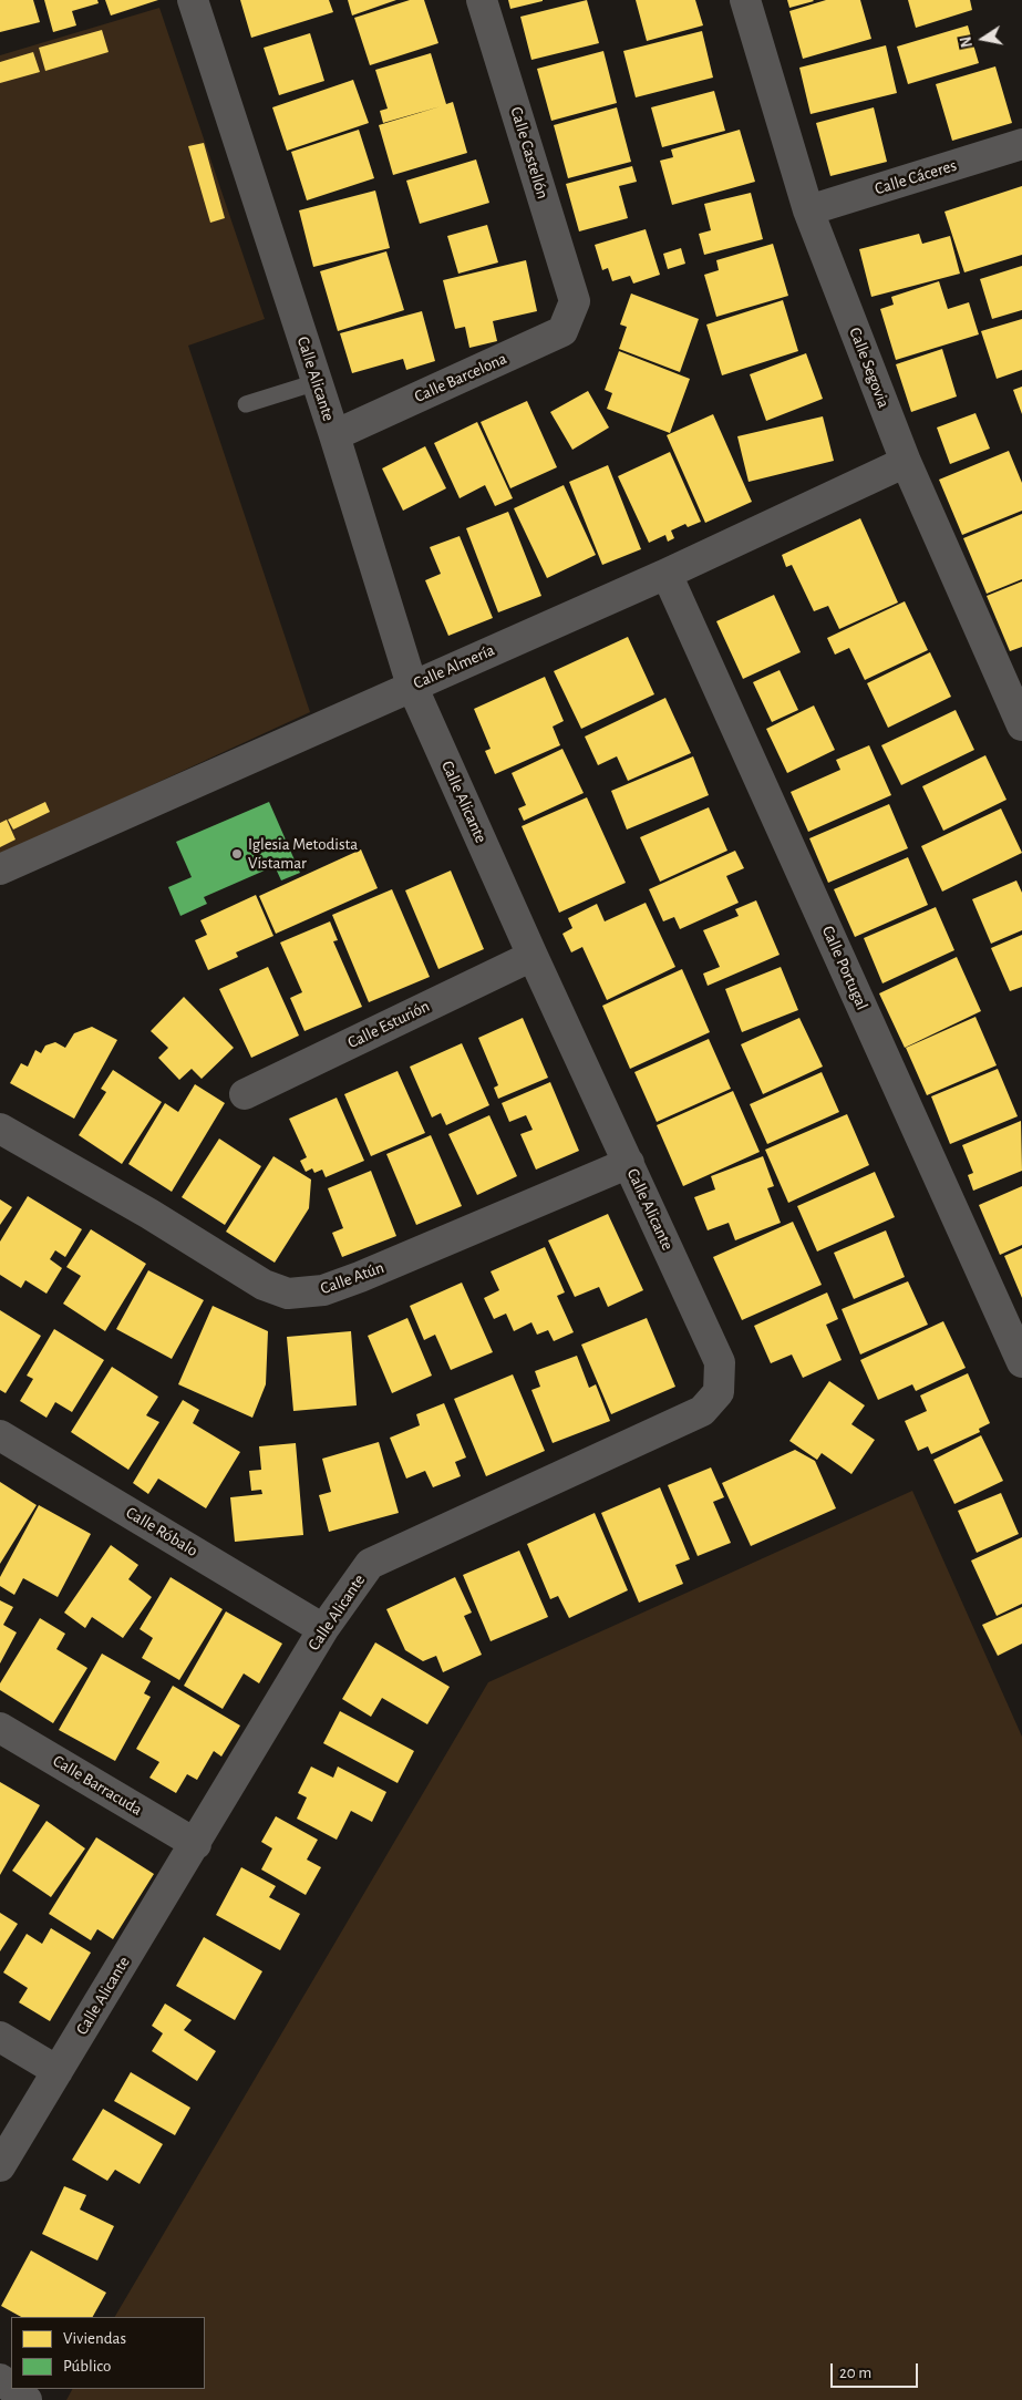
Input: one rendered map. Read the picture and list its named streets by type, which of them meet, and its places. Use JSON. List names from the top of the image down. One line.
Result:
{"streets":{"street":["Calle Castellón","Calle Cáceres","Calle Segovia","Calle Barcelona","Calle Alicante","Calle Almería","Calle Portugal","Calle Esturión","Calle Atún","Calle Róbalo","Calle Barracuda"]},"crossings":[["Calle Castellón","Calle Barcelona"],["Calle Cáceres","Calle Segovia"],["Calle Segovia","Calle Almería"],["Calle Barcelona","Calle Alicante"],["Calle Alicante","Calle Almería"],["Calle Alicante","Calle Esturión"],["Calle Alicante","Calle Atún"],["Calle Alicante","Calle Róbalo"],["Calle Alicante","Calle Barracuda"],["Calle Almería","Calle Portugal"]],"places":["Iglesia Metodista Vistamar"],"legend":["Viviendas","Público"],"scale_bar":"20 m","north":"left"}
